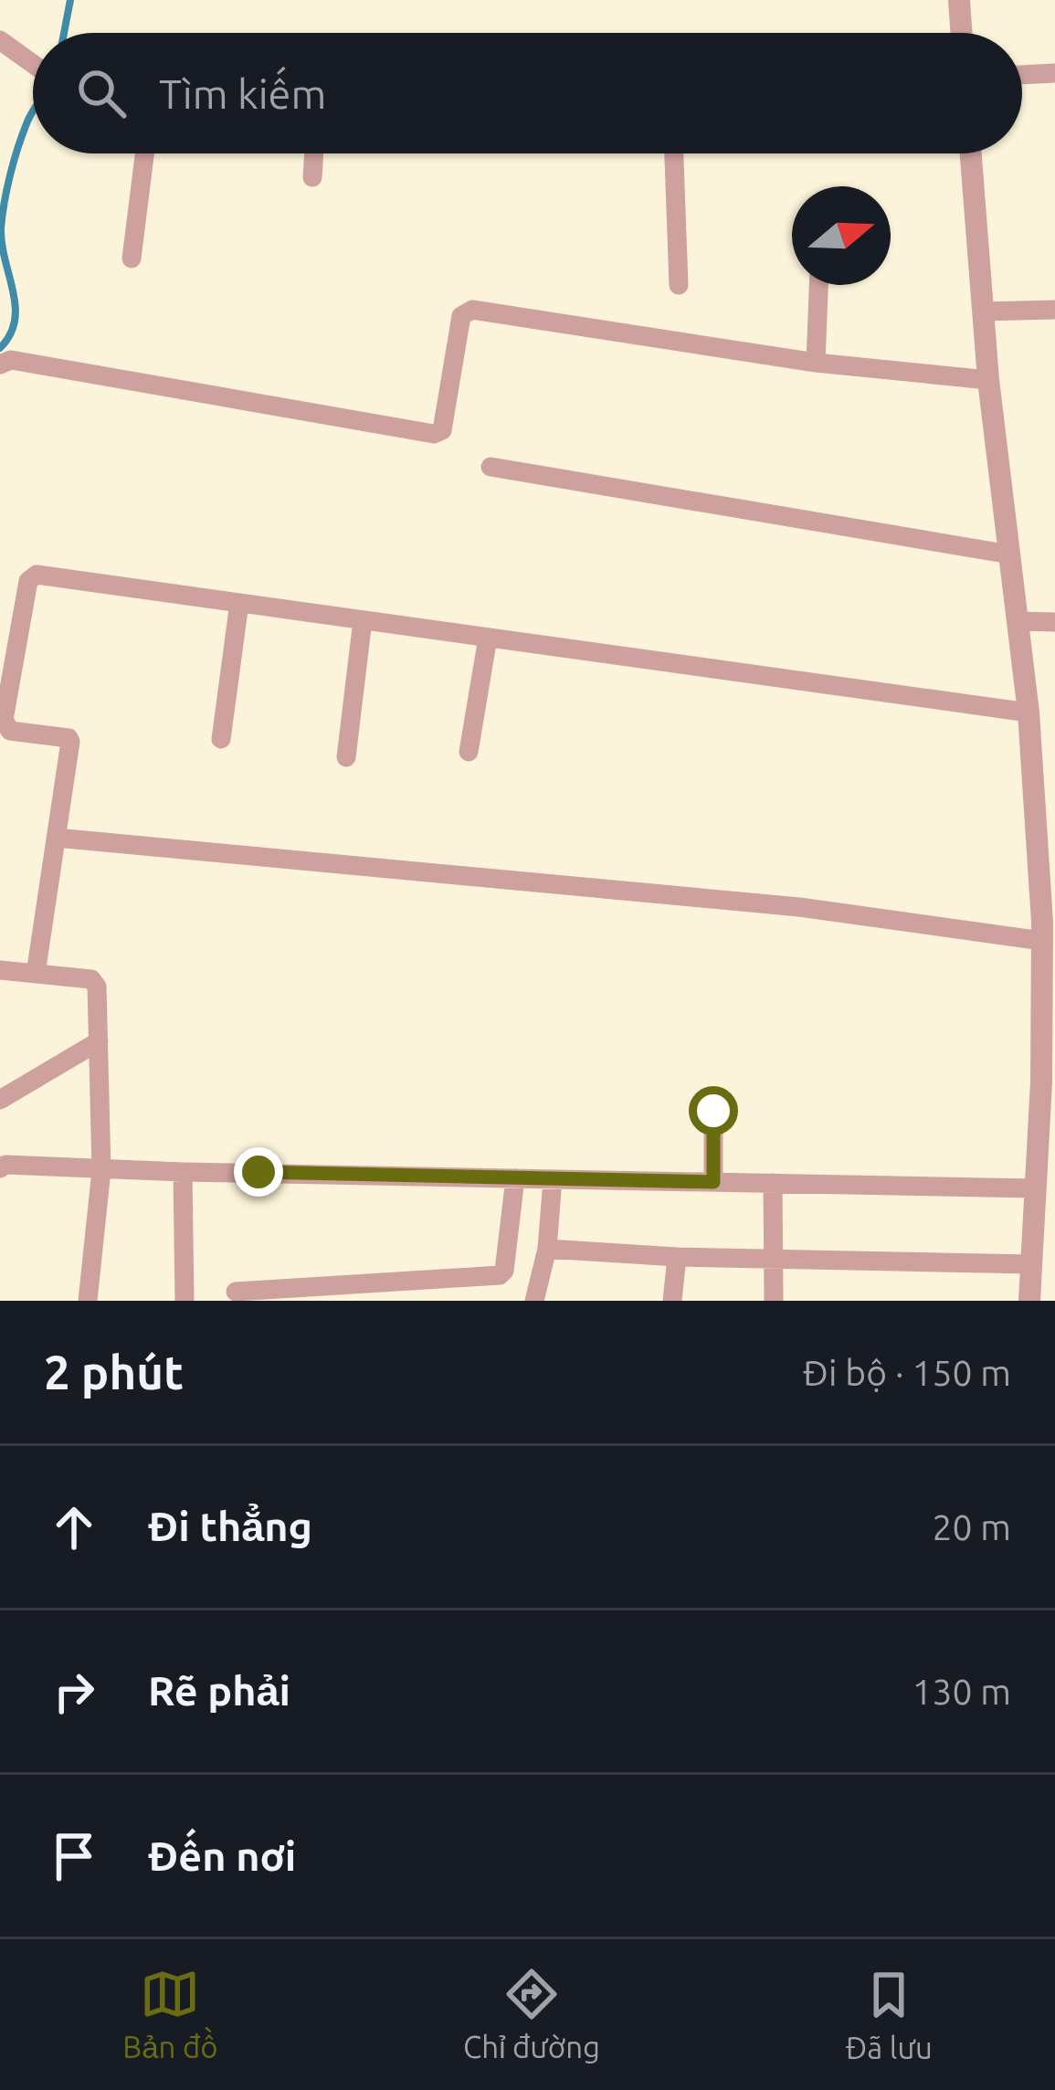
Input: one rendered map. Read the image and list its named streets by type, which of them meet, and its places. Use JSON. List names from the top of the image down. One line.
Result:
{"north":"right","page":{"search":"Tìm kiếm","heading":["2 phút","Đi bộ · 150 m"],"list":[["Đi thẳng","20 m"],["Rẽ phải","130 m"],"Đến nơi"],"nav":["Bản đồ","Chỉ đường","Đã lưu"]}}
